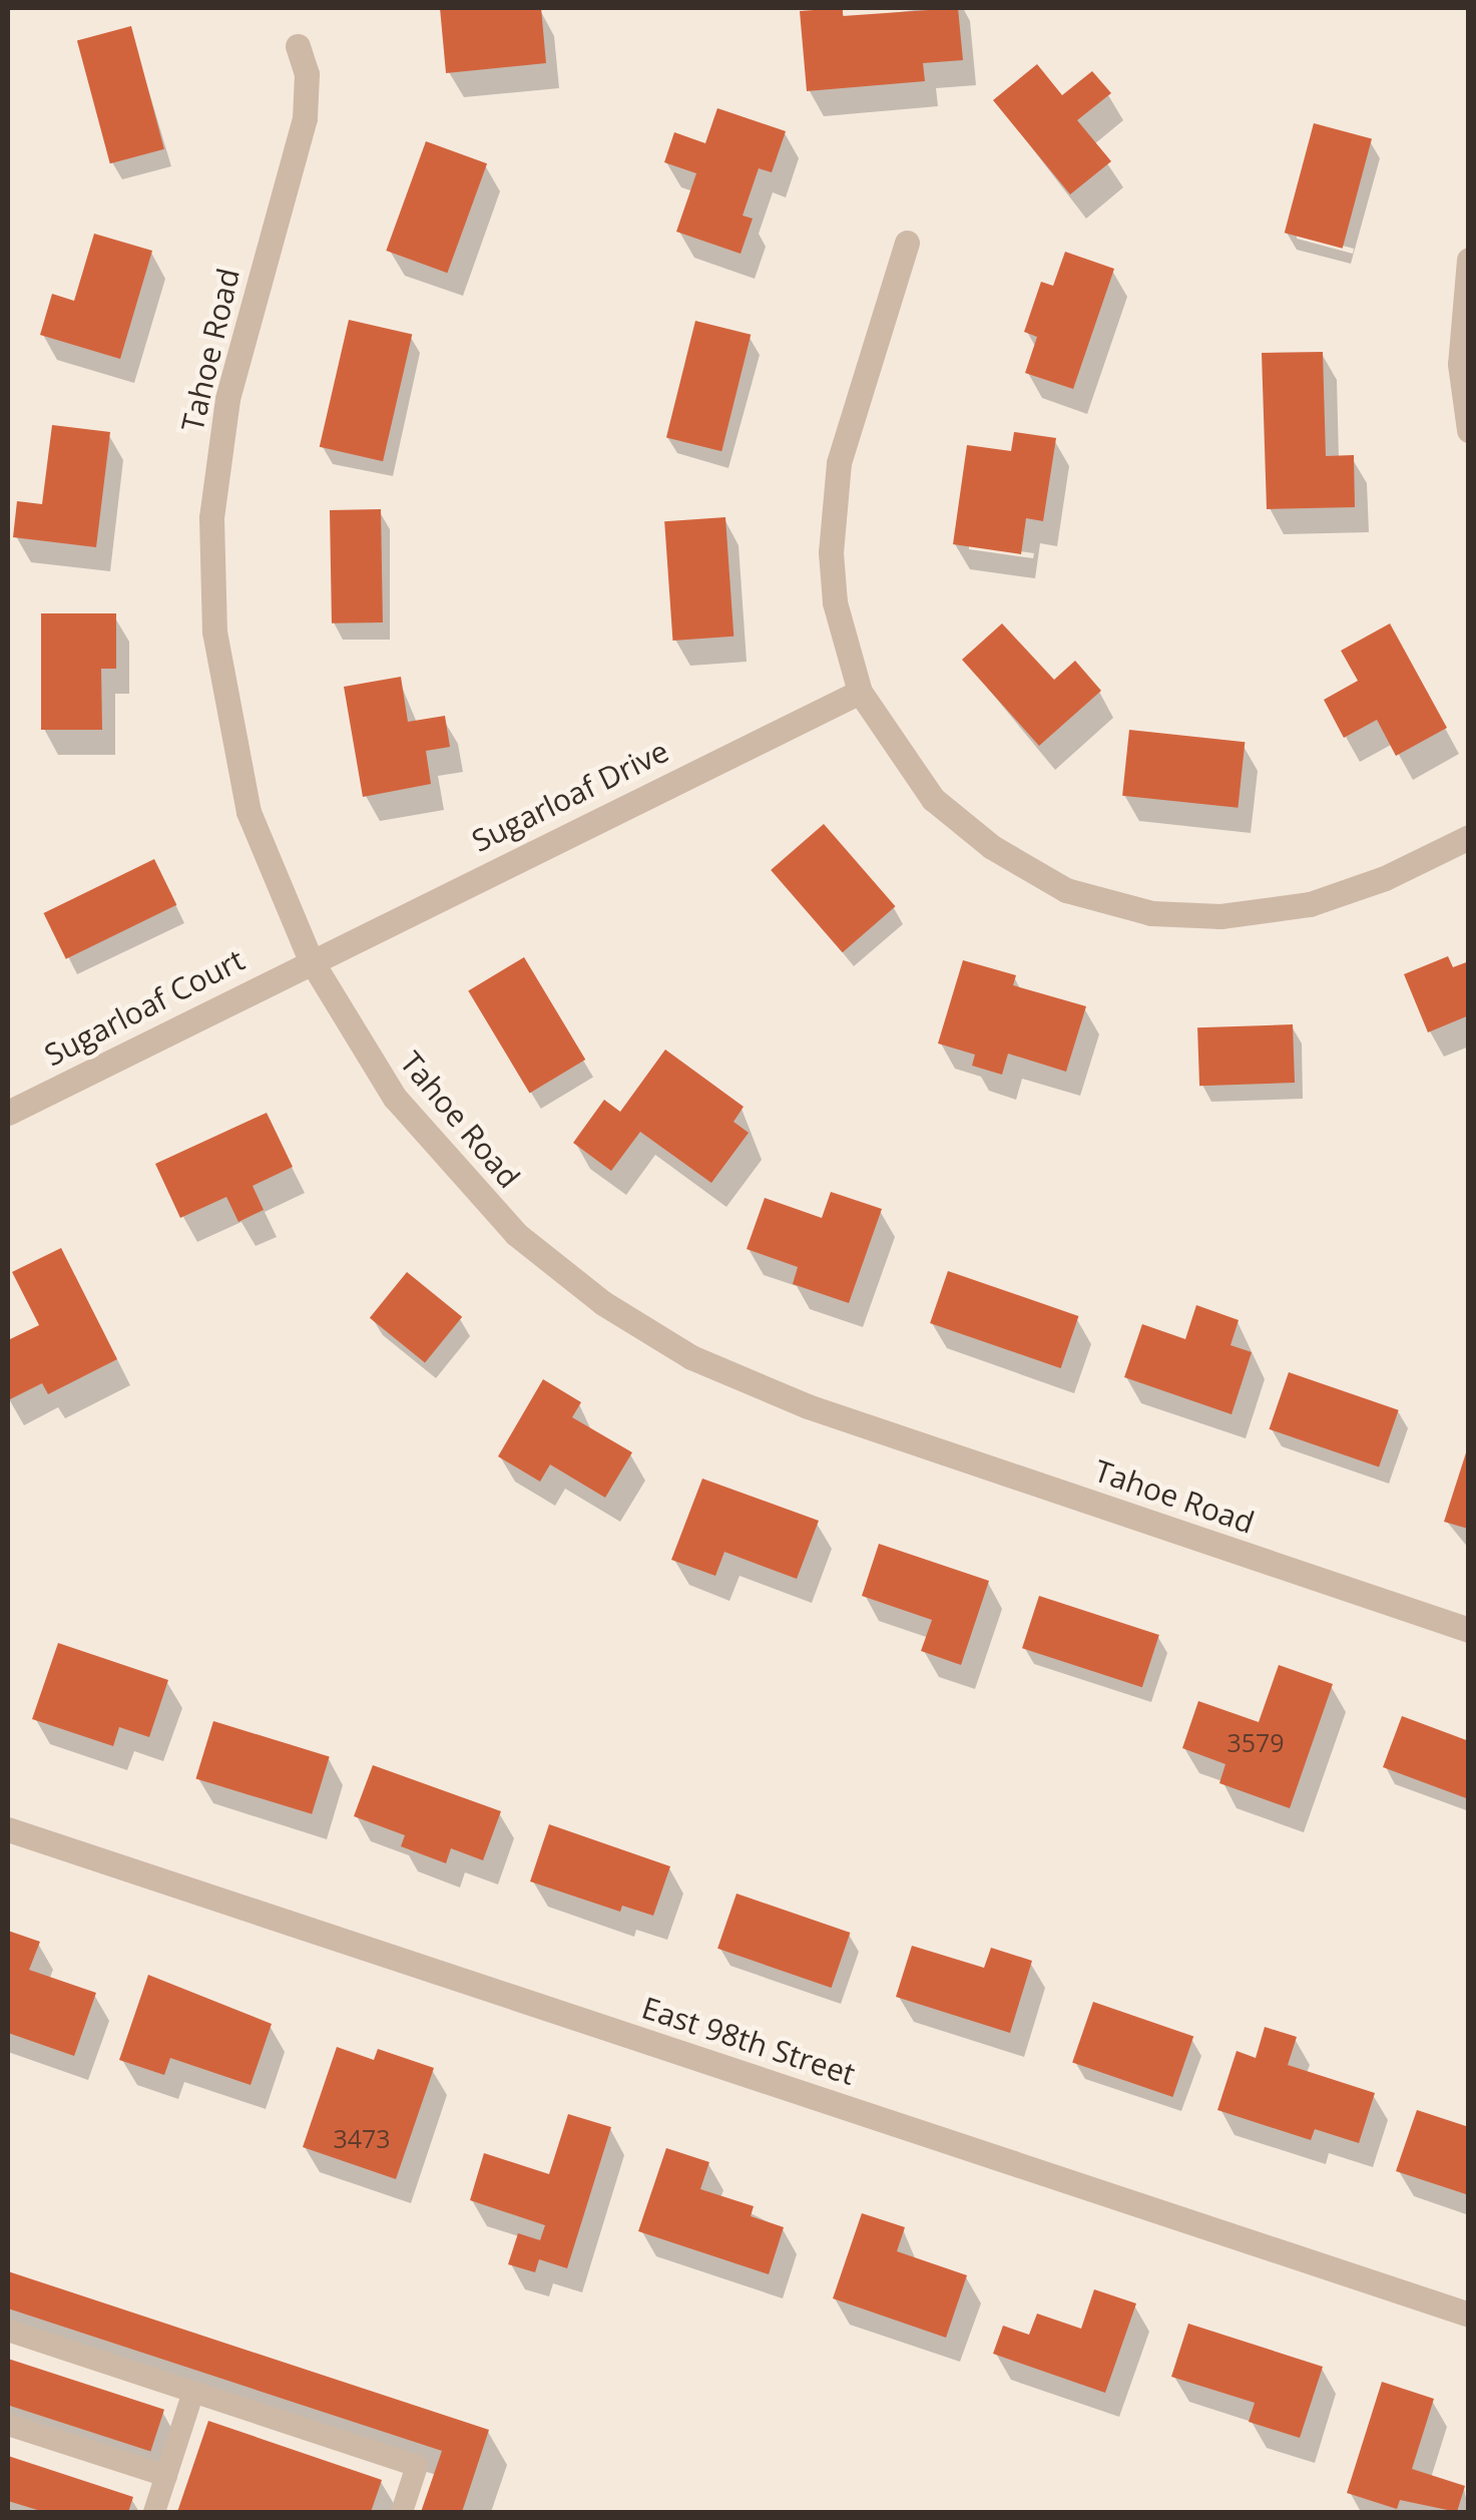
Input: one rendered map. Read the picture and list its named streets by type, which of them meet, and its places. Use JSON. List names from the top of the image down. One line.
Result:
{"streets":{"street":["Tahoe Road","Sugarloaf Drive","Sugarloaf Court","East 98th Street"]},"crossings":[["Tahoe Road","Sugarloaf Drive"],["Tahoe Road","Sugarloaf Court"],["Sugarloaf Drive","Sugarloaf Court"]],"house_numbers":["3579","3473"]}
